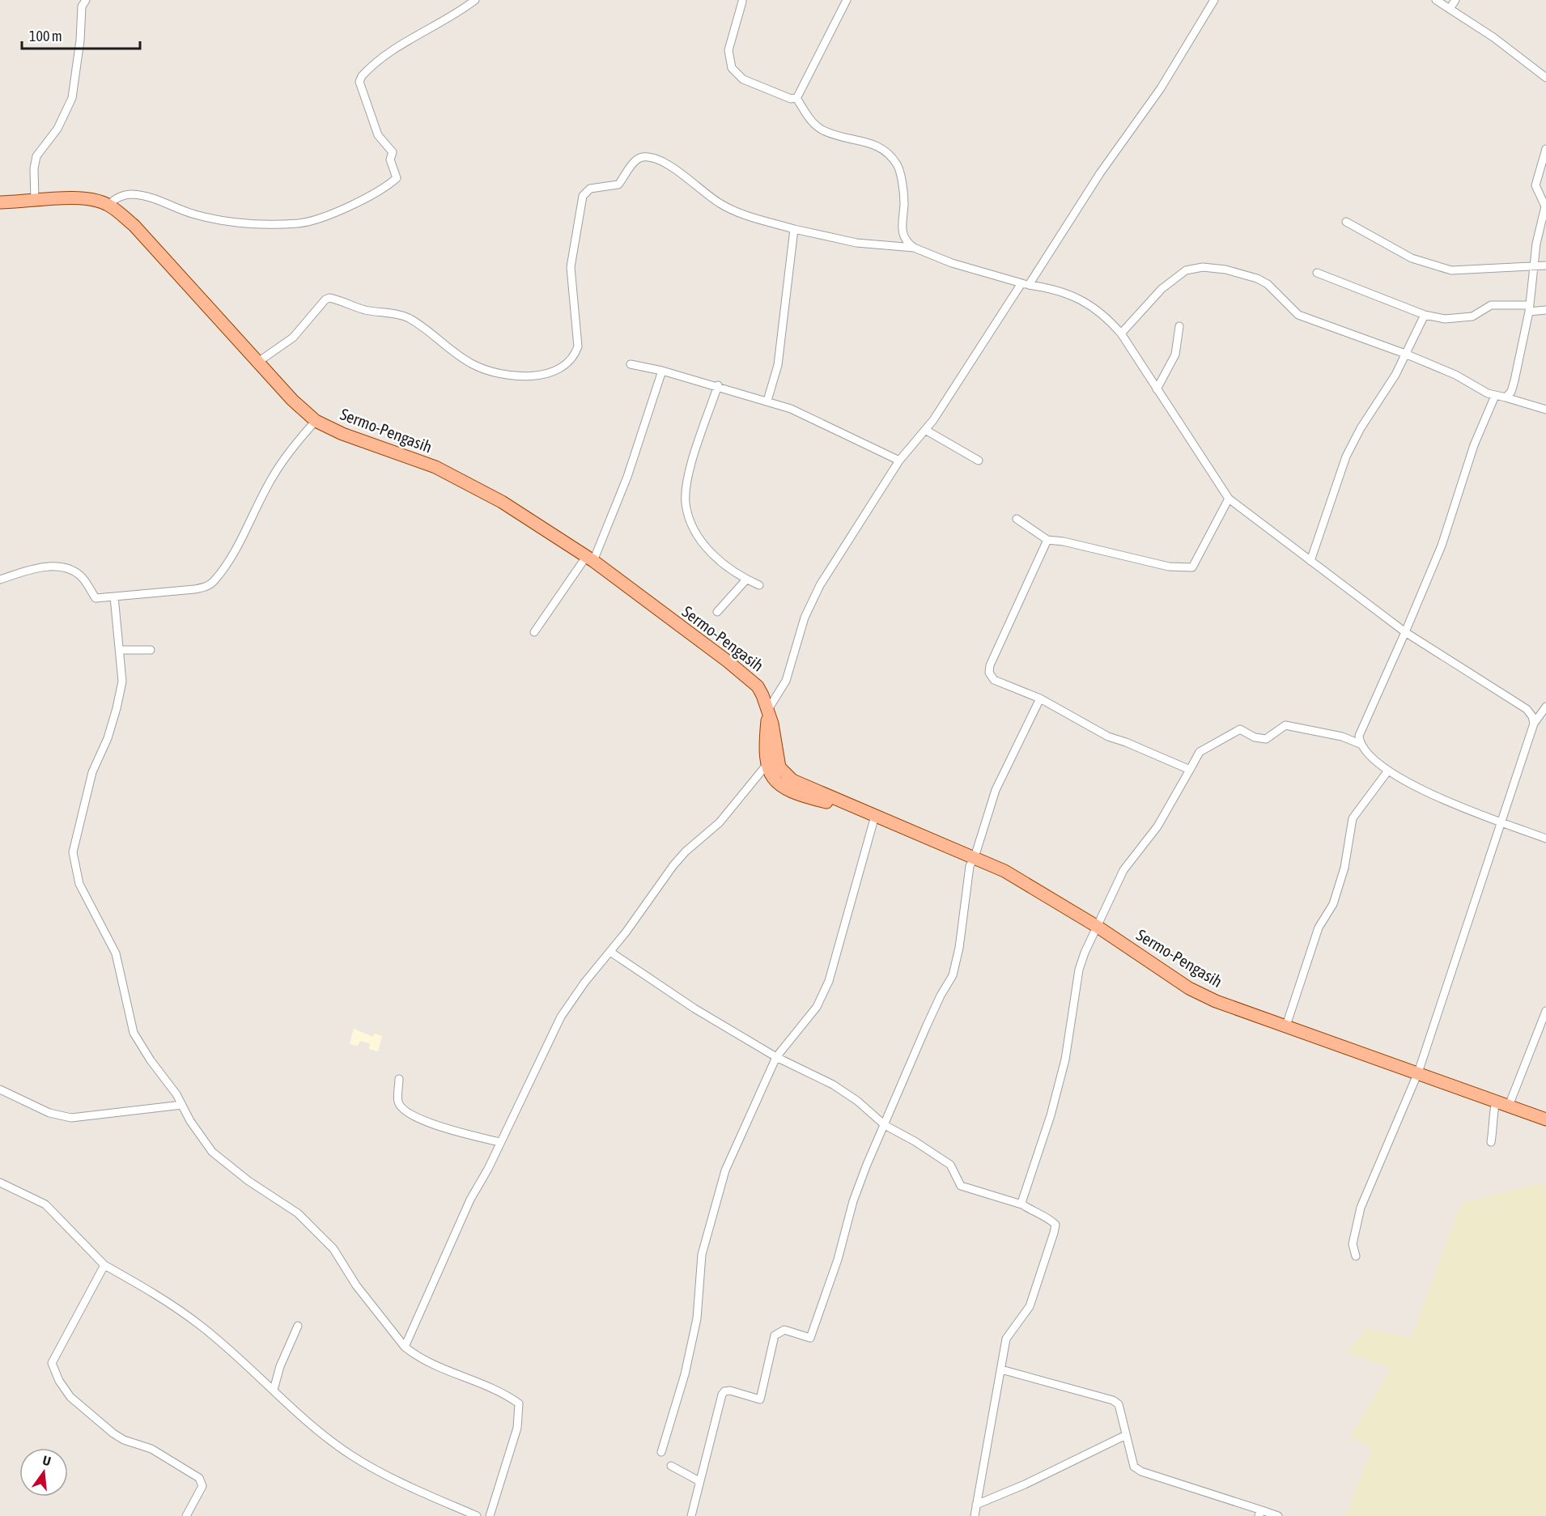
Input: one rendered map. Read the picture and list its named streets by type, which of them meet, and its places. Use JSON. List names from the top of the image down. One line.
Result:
{"streets":{"main road":["Sermo-Pengasih"]},"scale_bar":"100 m","north":"top"}
